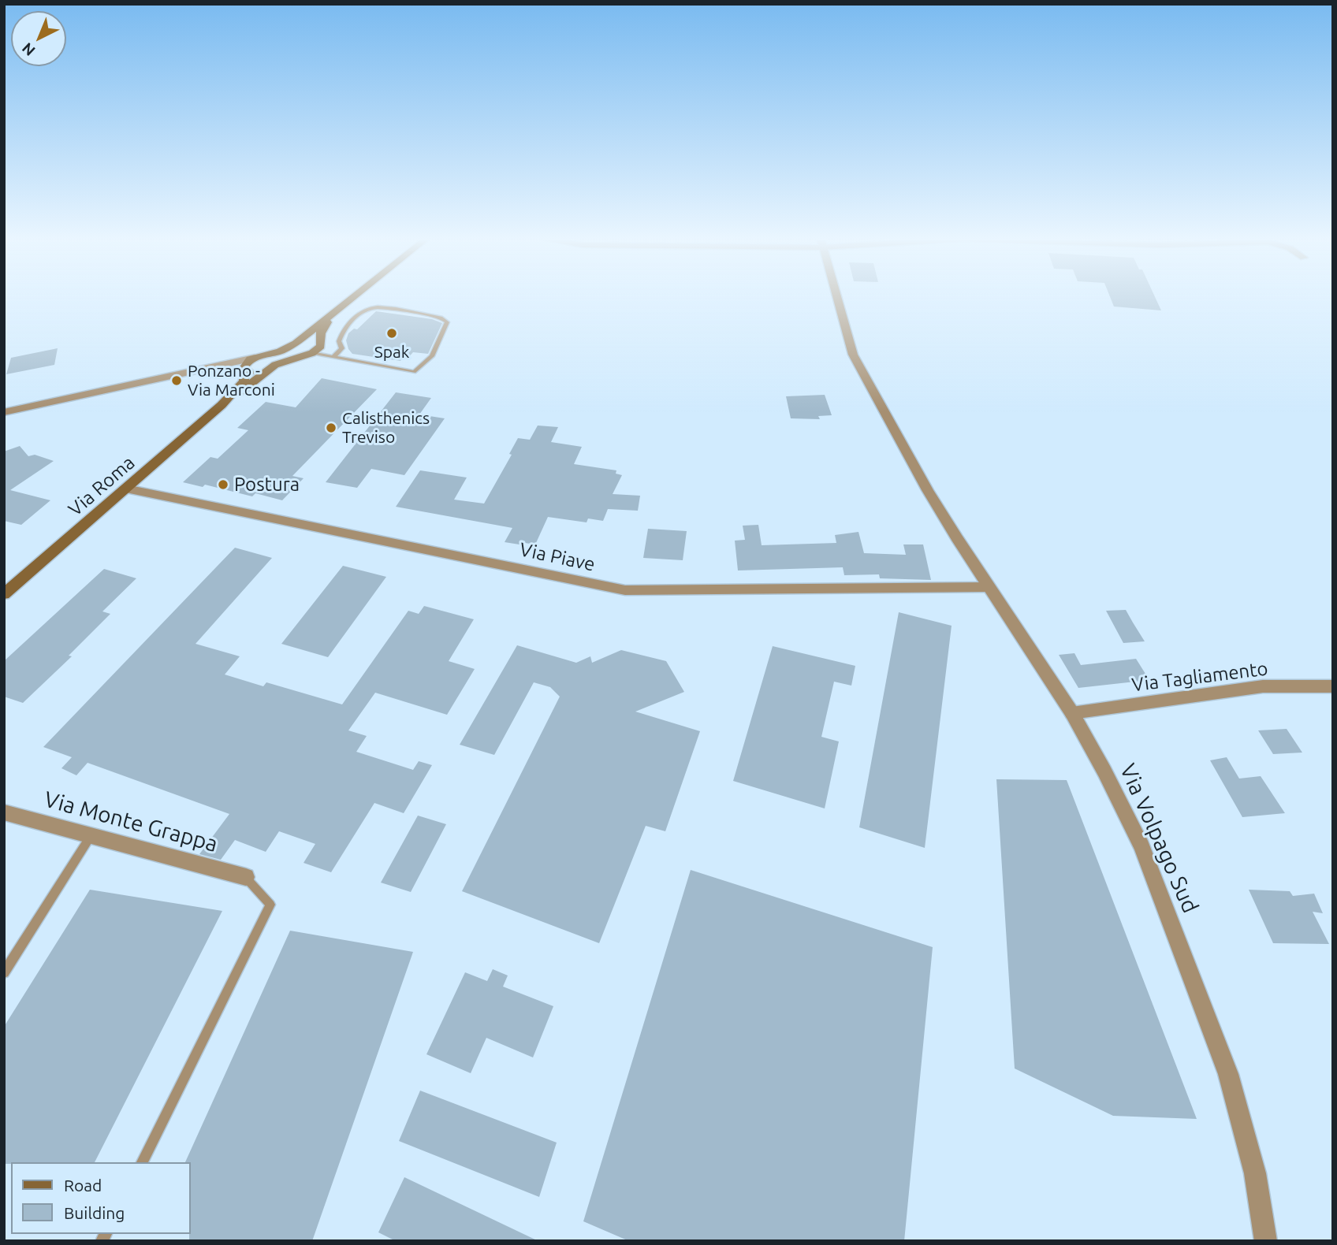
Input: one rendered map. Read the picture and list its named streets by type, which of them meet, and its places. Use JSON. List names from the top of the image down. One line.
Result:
{"streets":{"main road":["Via Roma"],"street":["Via Piave","Via Tagliamento","Via Monte Grappa","Via Volpago Sud"]},"crossings":[["Via Roma","Via Piave"],["Via Piave","Via Volpago Sud"],["Via Tagliamento","Via Volpago Sud"]],"places":["Spak","Ponzano - Via Marconi","Calisthenics Treviso","Postura"],"legend":["Road","Building"],"north":"bottom left"}
